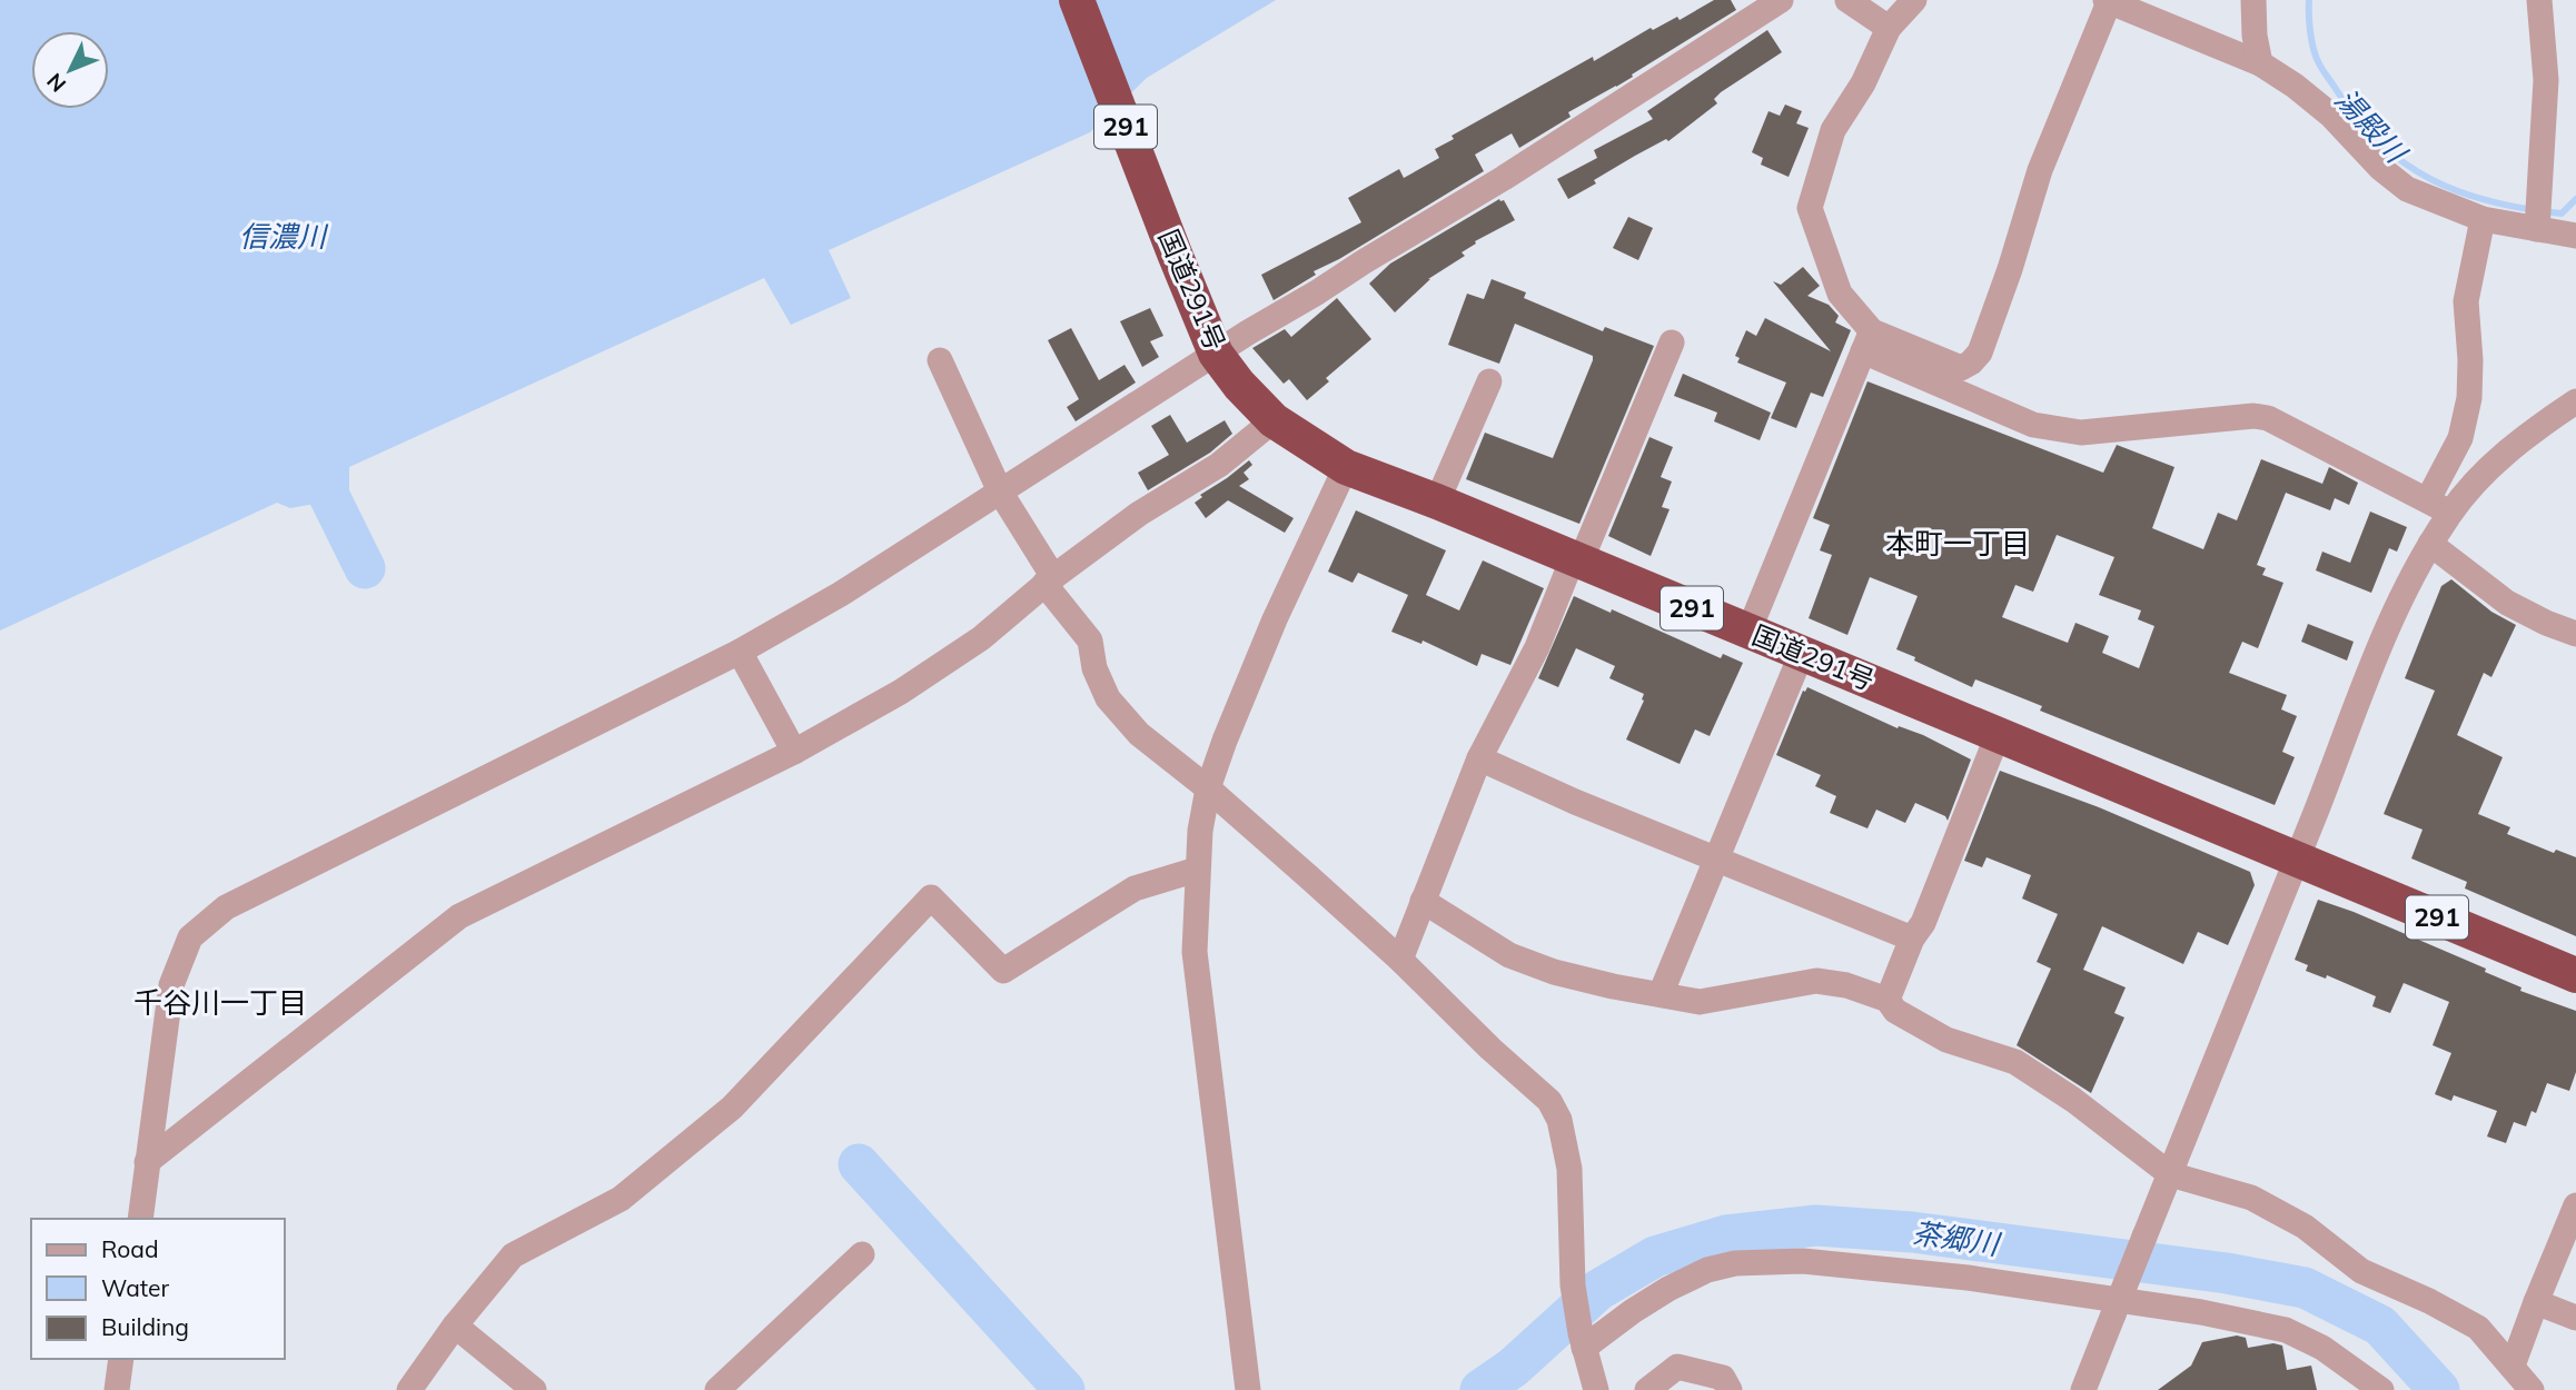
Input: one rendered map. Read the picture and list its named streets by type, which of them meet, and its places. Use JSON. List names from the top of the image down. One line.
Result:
{"streets":{"highway":["291","国道291号"]},"districts":["本町一丁目","千谷川一丁目"],"water":["湯殿川","信濃川","茶郷川"],"legend":["Road","Water","Building"],"north":"bottom left"}
